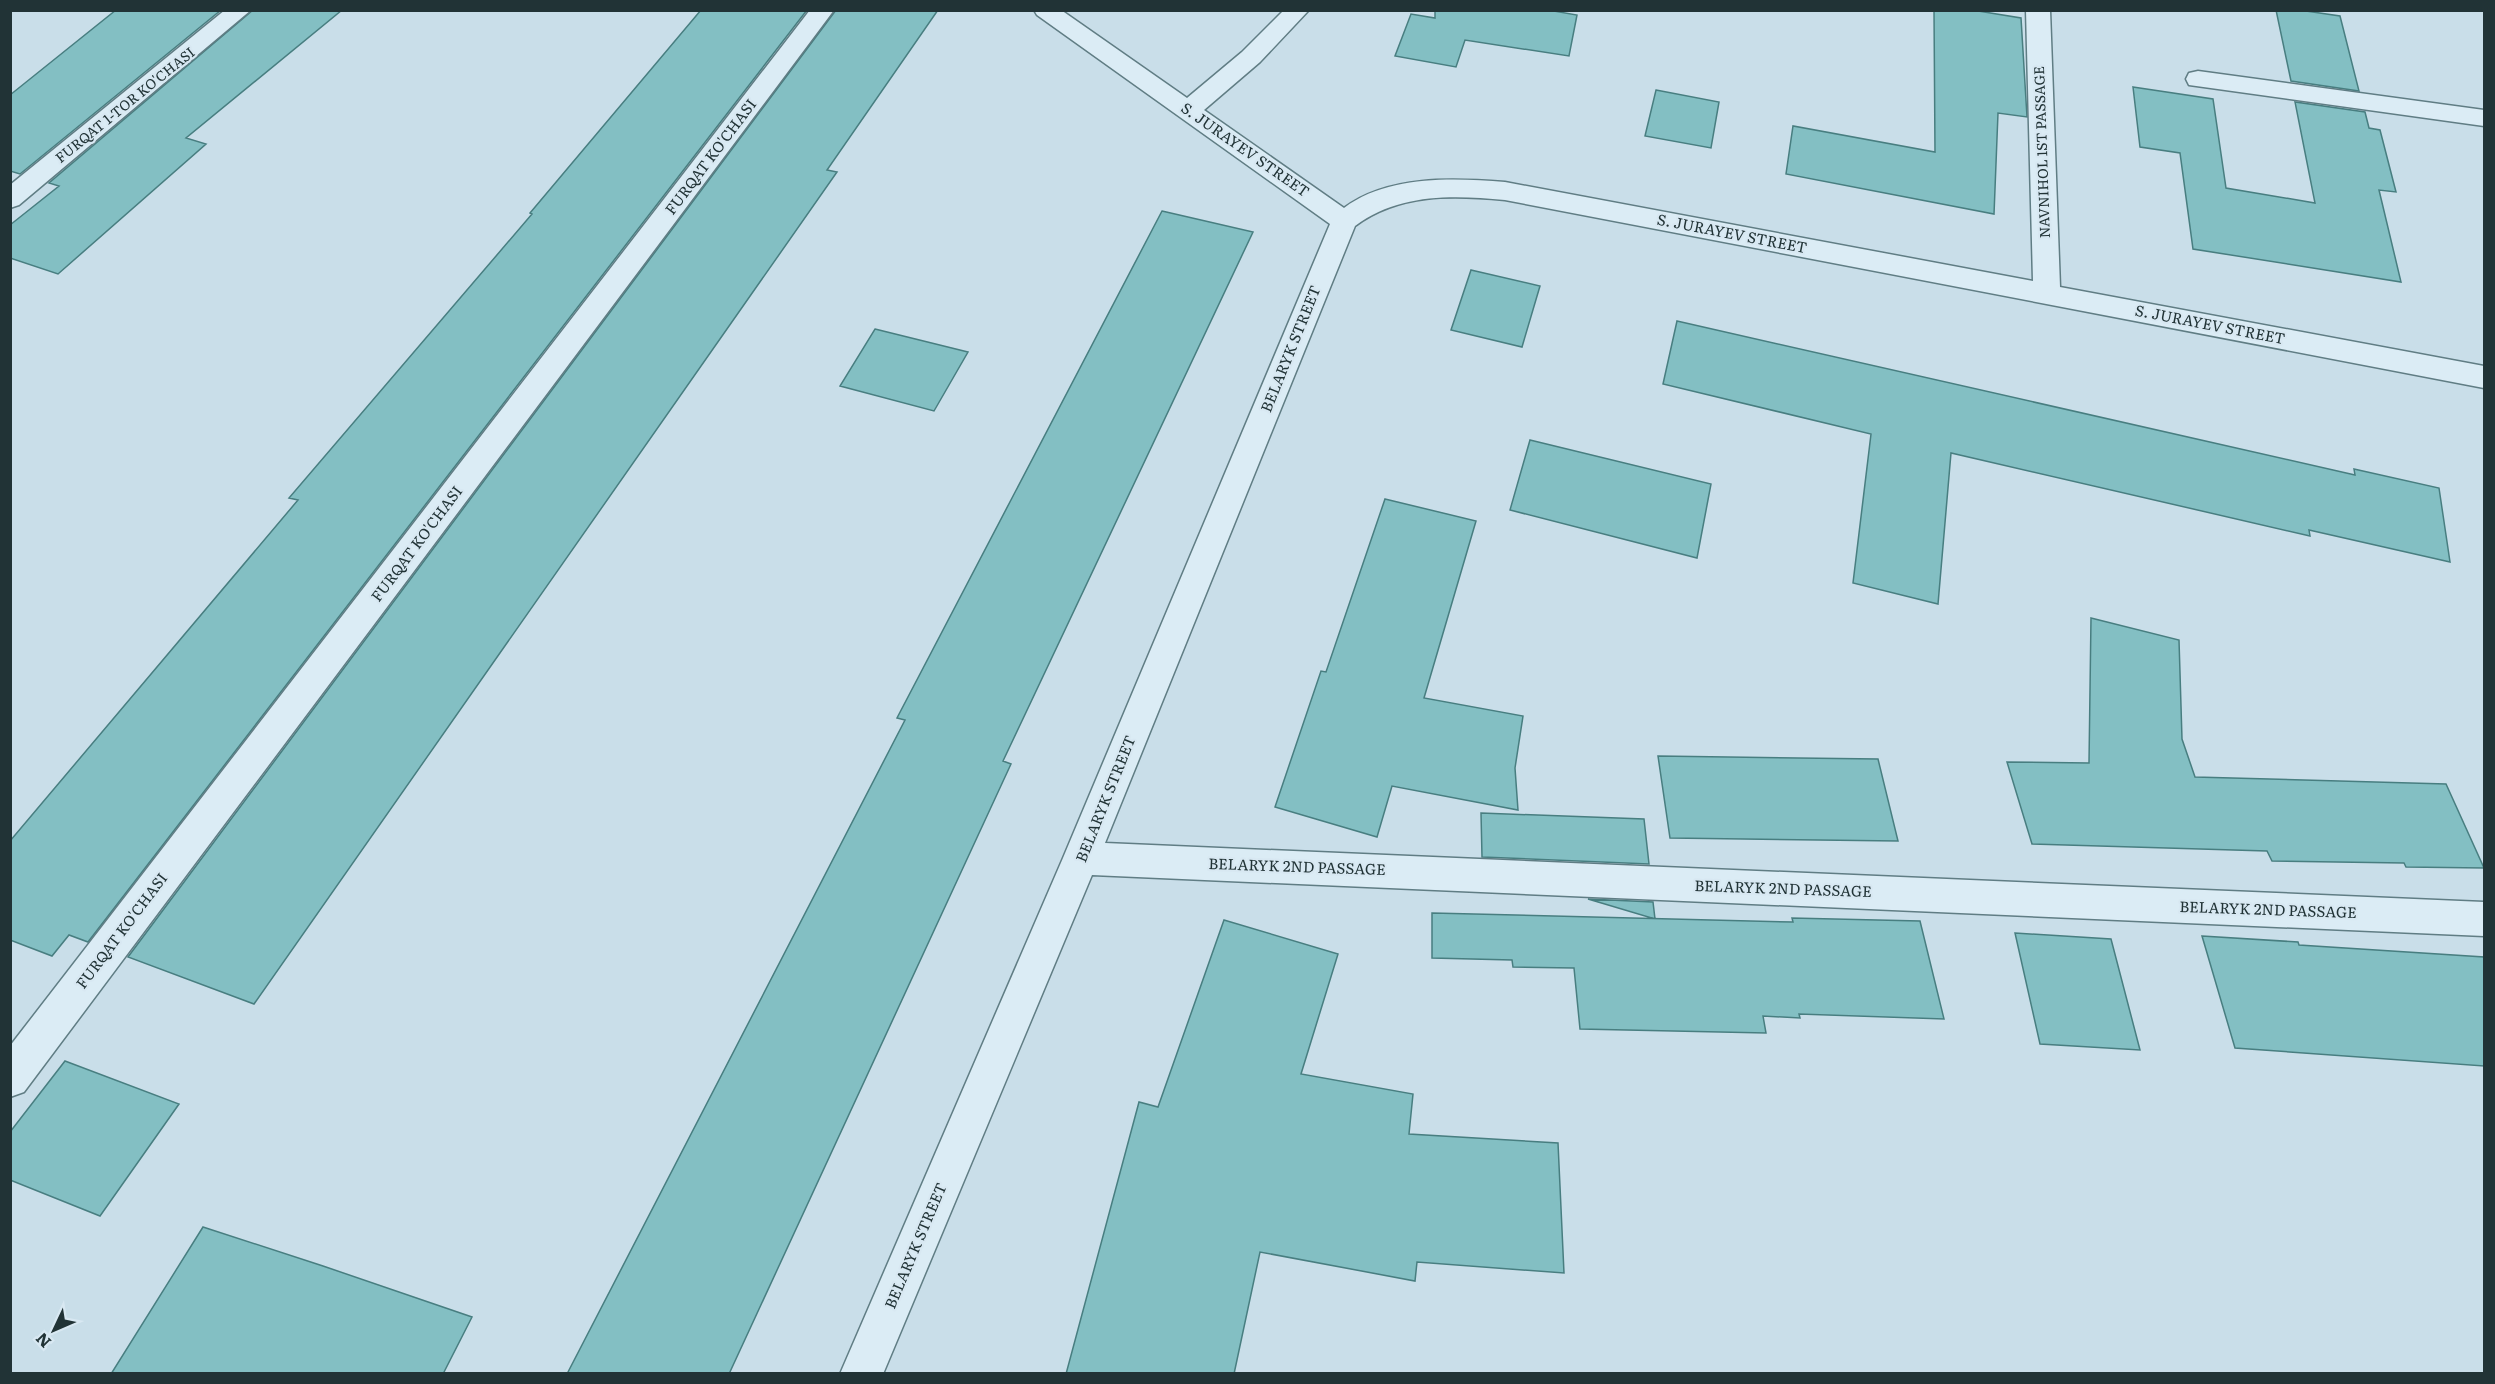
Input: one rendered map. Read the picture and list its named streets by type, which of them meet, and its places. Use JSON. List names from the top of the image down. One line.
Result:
{"streets":{"street":["FURQAT 1-TOR KO'CHASI","S. JURAYEV STREET","NAVNIHOL 1ST PASSAGE","FURQAT KO'CHASI","BELARYK STREET","BELARYK 2ND PASSAGE"]},"crossings":[["S. JURAYEV STREET","NAVNIHOL 1ST PASSAGE"],["S. JURAYEV STREET","BELARYK STREET"],["BELARYK STREET","BELARYK 2ND PASSAGE"]],"north":"bottom left"}
